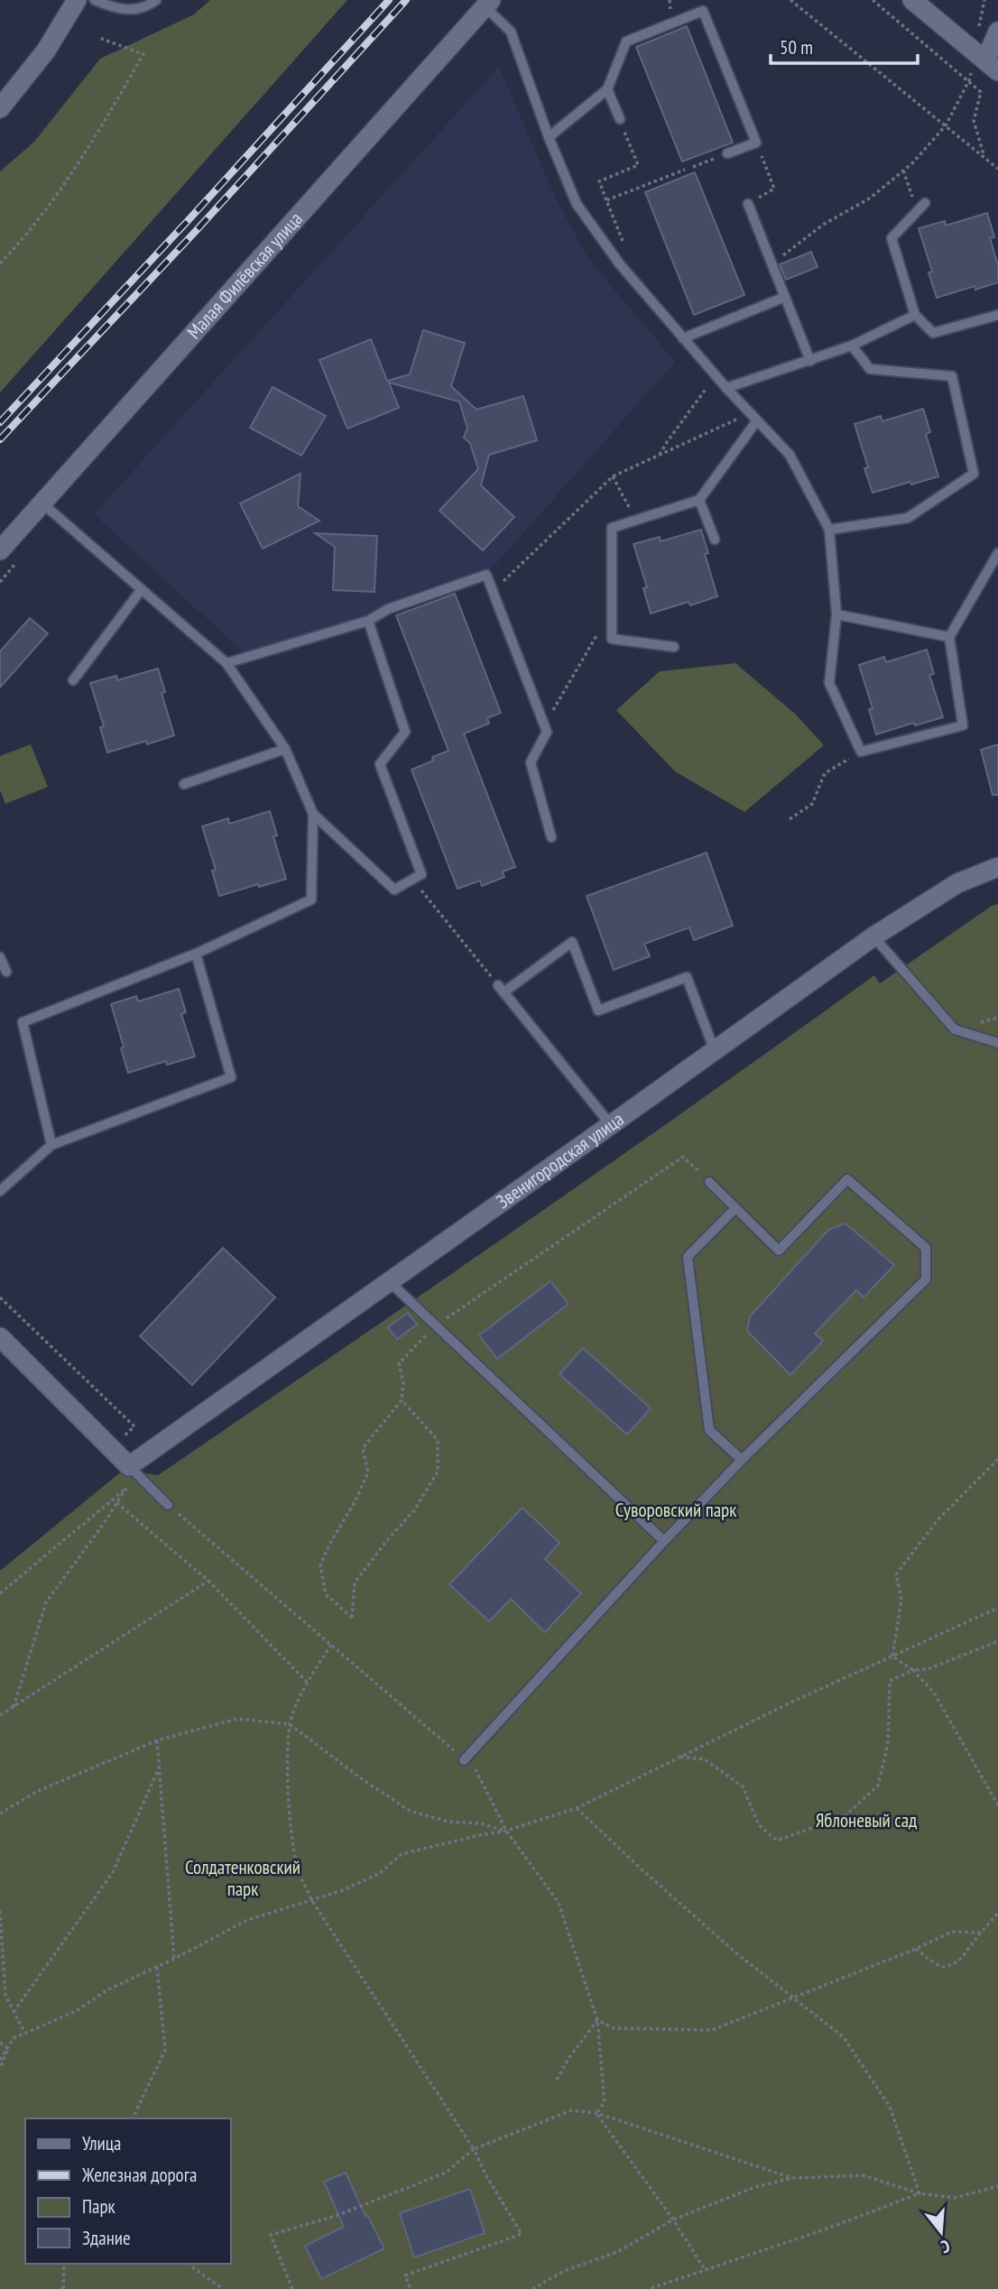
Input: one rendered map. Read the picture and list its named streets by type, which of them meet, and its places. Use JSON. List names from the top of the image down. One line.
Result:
{"streets":{"street":["Малая Филёвская улица","Звенигородская улица"]},"parks":["Суворовский парк","Яблоневый сад","Солдатенковский парк"],"legend":["Улица","Железная дорога","Парк","Здание"],"scale_bar":"50 m","north":"bottom"}
